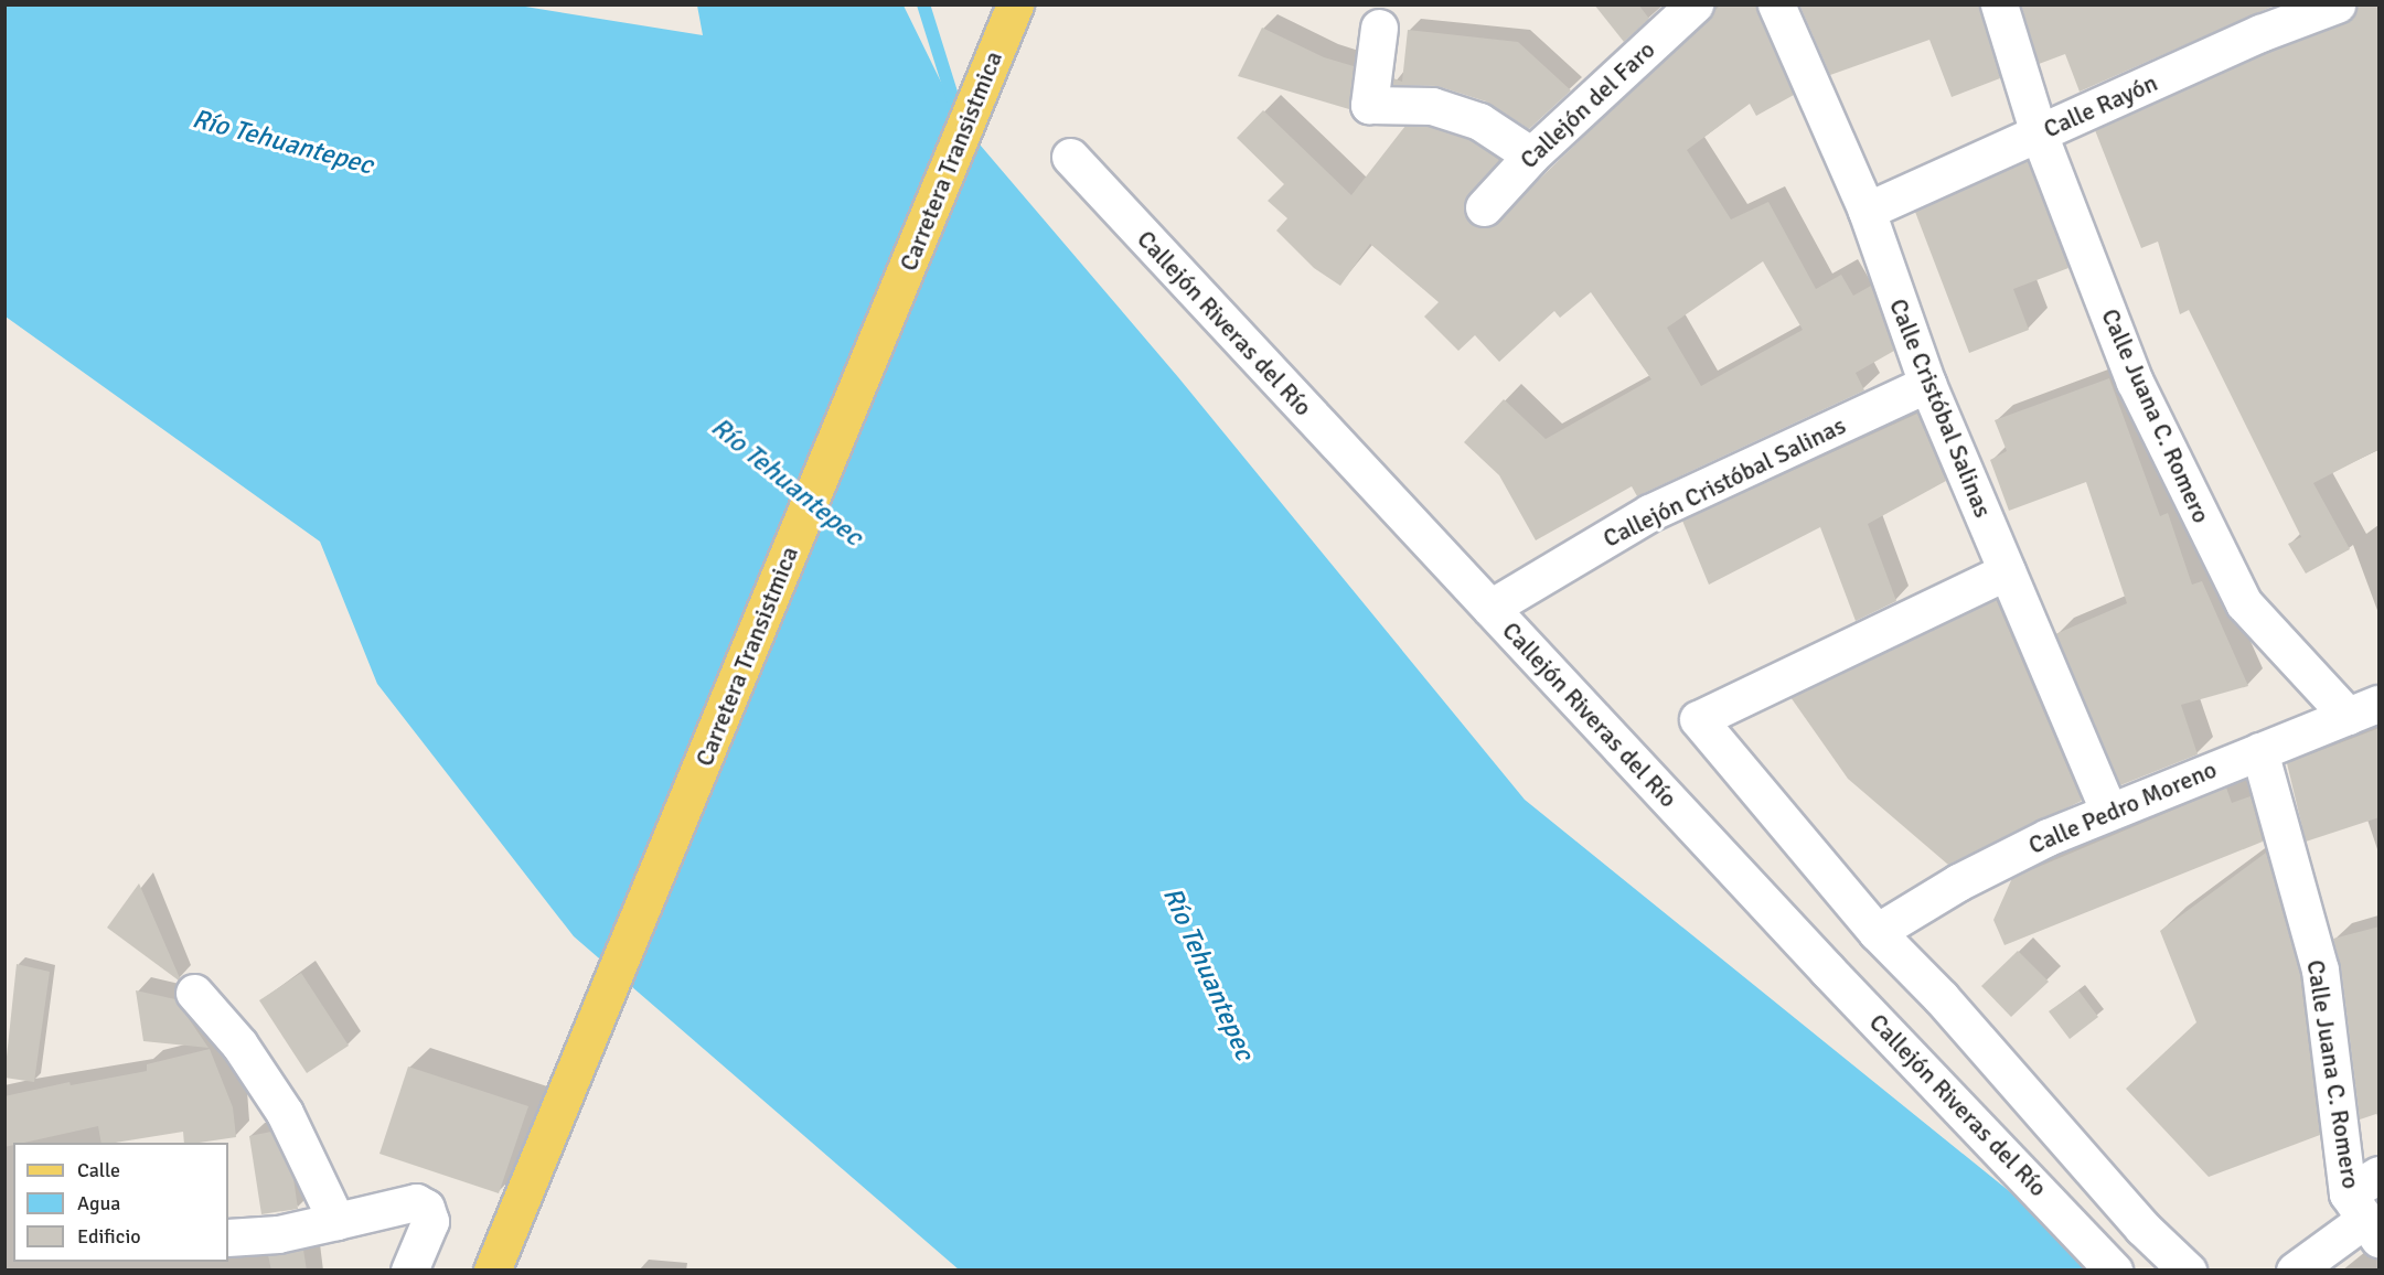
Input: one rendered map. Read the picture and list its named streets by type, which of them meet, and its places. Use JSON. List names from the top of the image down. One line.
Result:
{"streets":{"main road":["Carretera Transistmica"],"street":["Callejón del Faro","Calle Rayón","Callejón Riveras del Río","Calle Cristóbal Salinas","Calle Juana C. Romero","Callejón Cristóbal Salinas","Calle Pedro Moreno"]},"crossings":[["Calle Rayón","Calle Cristóbal Salinas"],["Calle Rayón","Calle Juana C. Romero"],["Callejón Riveras del Río","Callejón Cristóbal Salinas"],["Calle Cristóbal Salinas","Callejón Cristóbal Salinas"],["Calle Cristóbal Salinas","Calle Pedro Moreno"],["Calle Juana C. Romero","Calle Pedro Moreno"]],"water":["Río Tehuantepec"],"legend":["Calle","Agua","Edificio"]}
